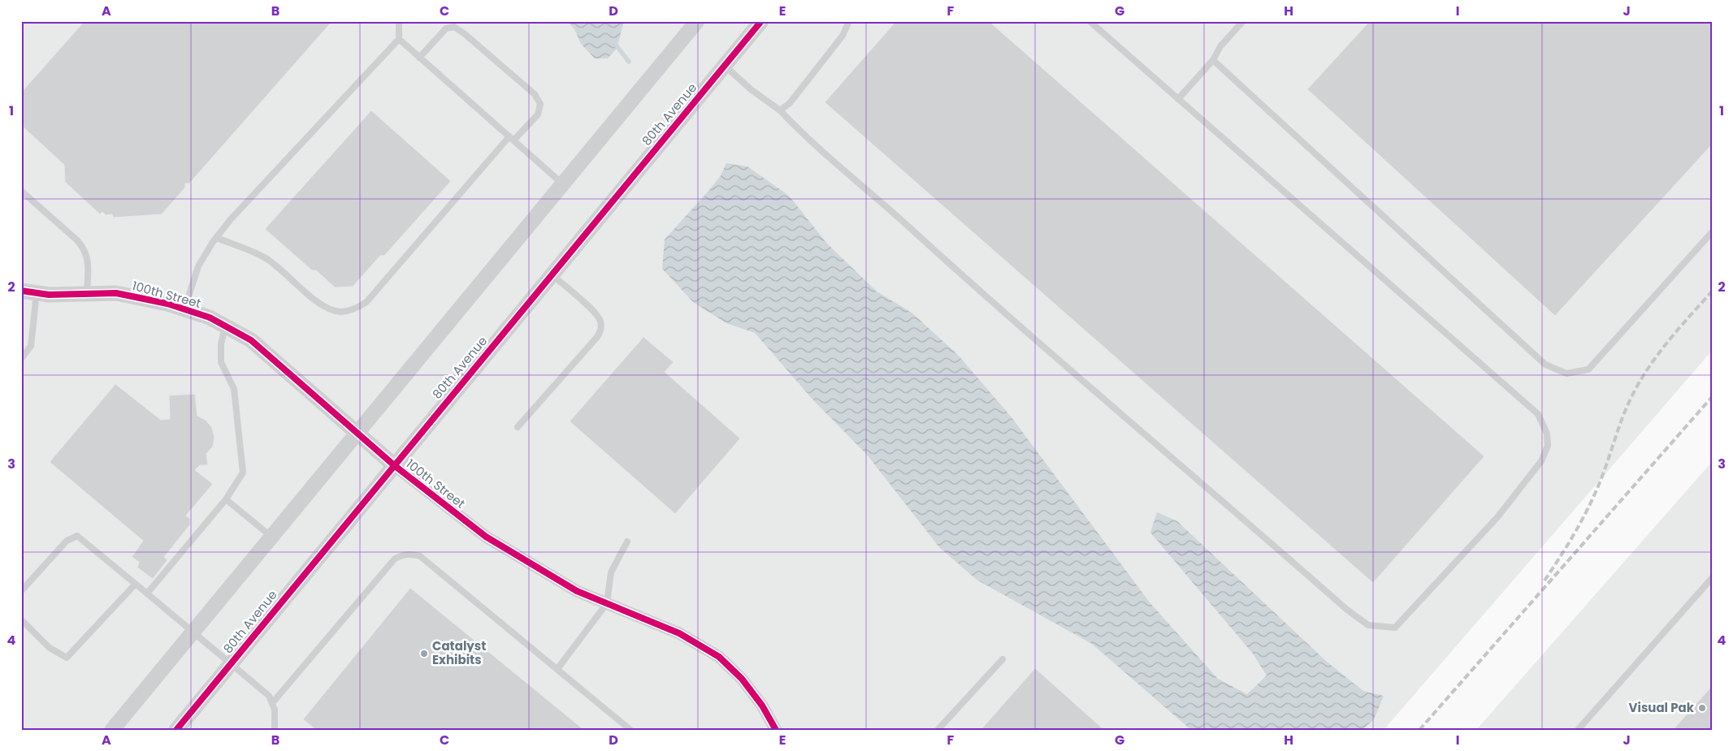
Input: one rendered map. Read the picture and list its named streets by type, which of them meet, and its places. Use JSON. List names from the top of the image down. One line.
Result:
{"streets":{"street":["80th Avenue","100th Street"]},"crossings":[["80th Avenue","100th Street"]],"places":["Catalyst Exhibits","Visual Pak"],"grid":{"columns":["A","B","C","D","E","F","G","H","I","J"],"rows":["1","2","3","4"]}}
